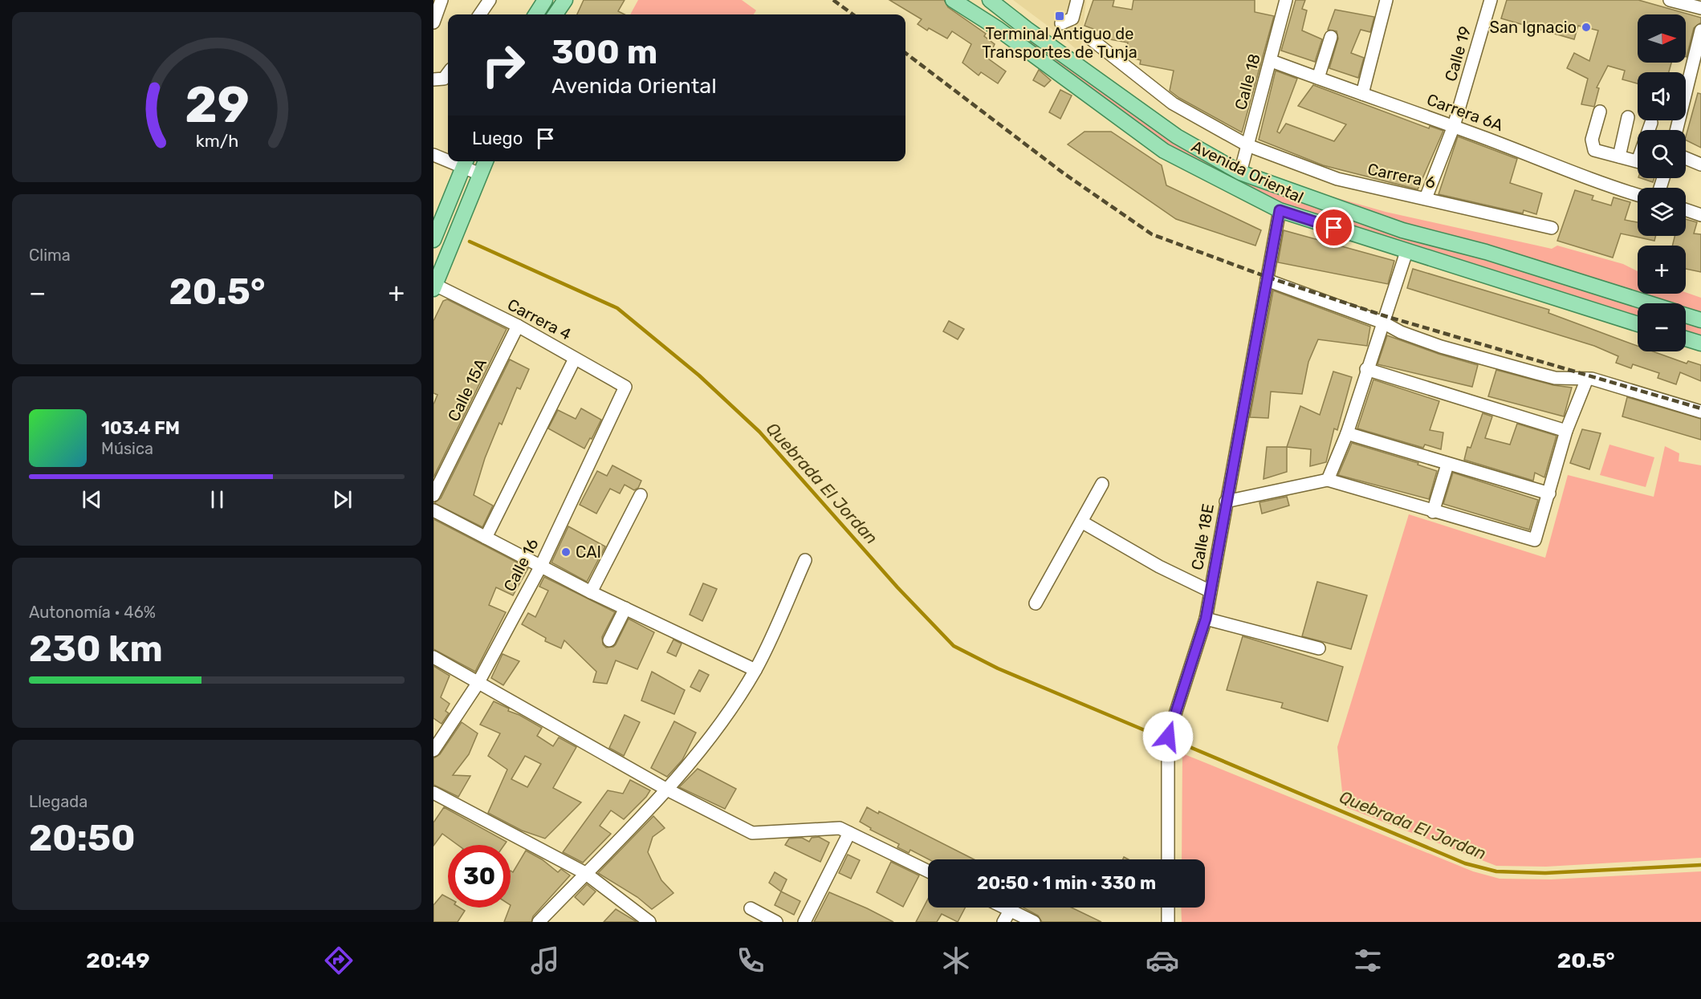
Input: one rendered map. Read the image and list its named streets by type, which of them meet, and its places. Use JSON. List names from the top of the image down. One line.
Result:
{"streets":{"main road":["Avenida Oriental"],"street":["Calle 19","Calle 18","Carrera 6A","Carrera 6","Carrera 4","Calle 15A","Calle 18E","Calle 16"]},"crossings":[["Calle 19","Carrera 6A"],["Calle 19","Carrera 6"],["Calle 18","Carrera 6A"],["Calle 18","Avenida Oriental"],["Calle 18","Carrera 6"],["Avenida Oriental","Calle 18E"],["Carrera 4","Calle 15A"],["Carrera 4","Calle 16"]],"water":["Quebrada El Jordan"],"places":{"transit":["Terminal Antiguo de Transportes de Tunja"],"other":["San Ignacio","CAI"]},"north":"right","page":{"map_buttons":["+","−"],"turn":["300 m","Avenida Oriental"],"then":"Luego","tile":["Clima",["Autonomía · 46%","230 km"],["Llegada","20:50"]],"heat":["−","20.5°","+"],"song":["103.4 FM","Música"],"limit":"30","trip":"20:50 · 1 min · 330 m","tabs":["20:49","20.5°"],"gauge":["29","km/h"]}}
